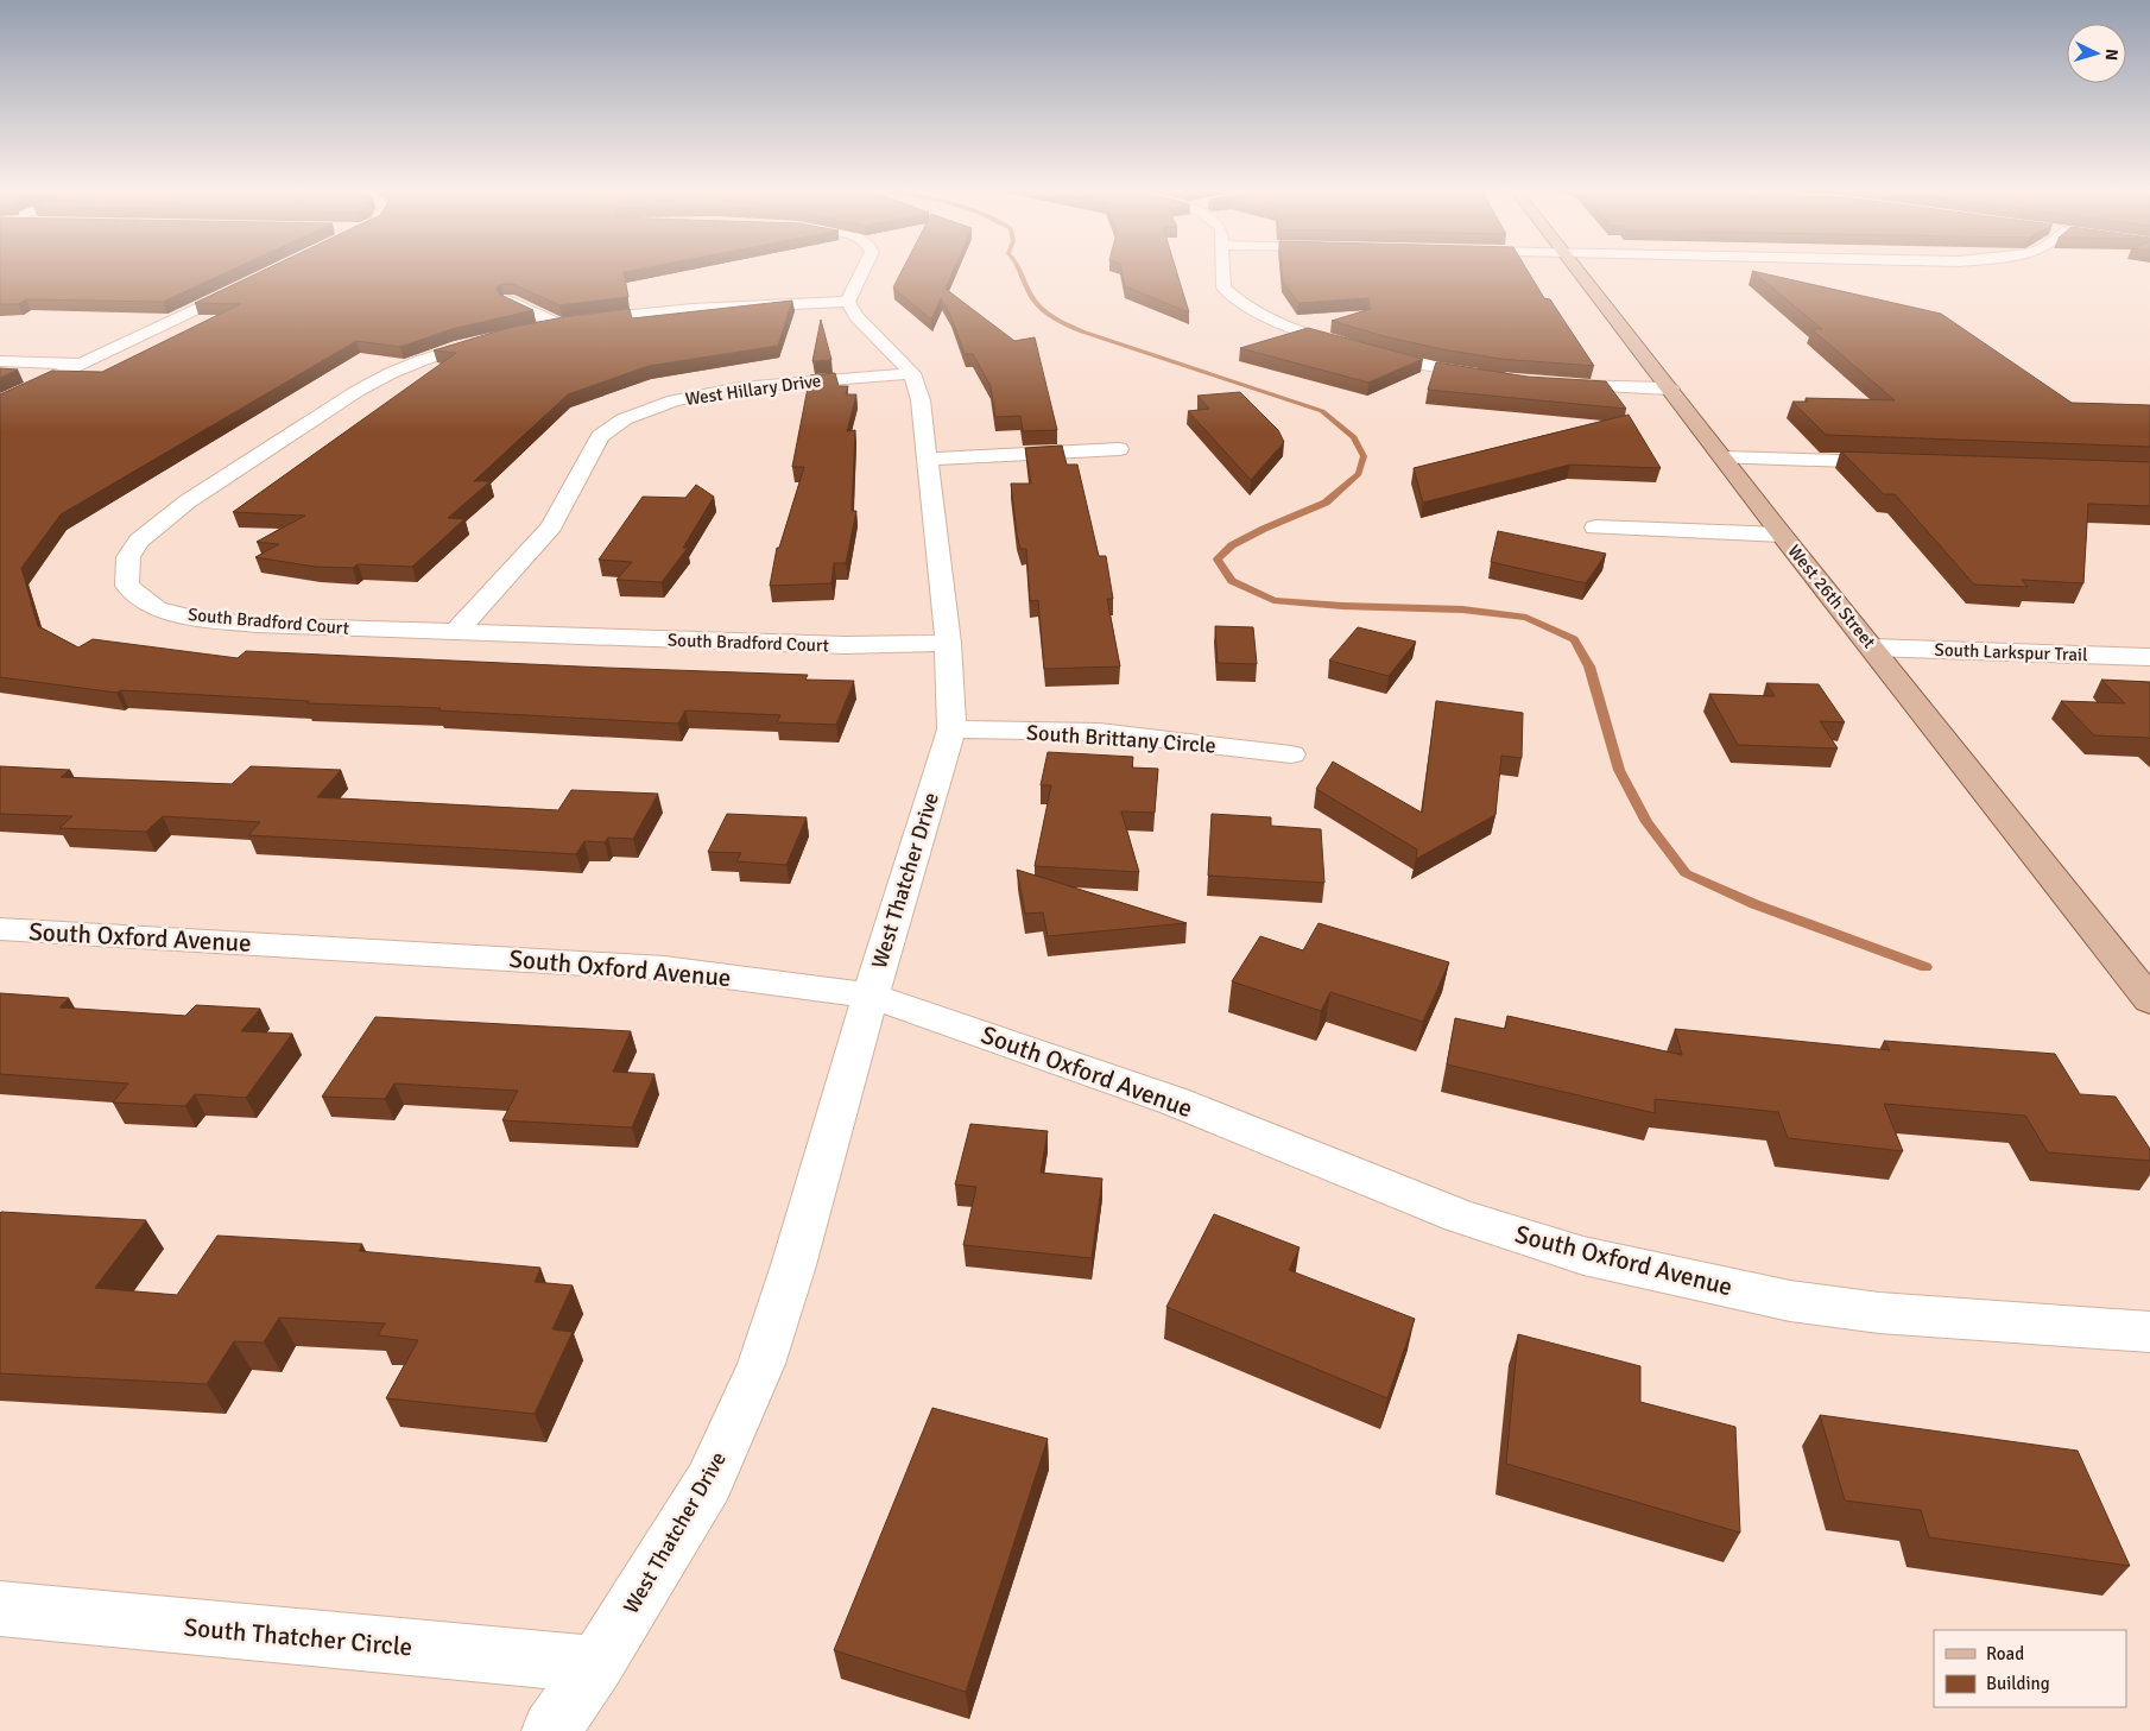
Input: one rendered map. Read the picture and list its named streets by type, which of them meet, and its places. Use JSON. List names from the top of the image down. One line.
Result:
{"streets":{"main road":["West 26th Street"],"street":["West Hillary Drive","South Bradford Court","South Larkspur Trail","South Brittany Circle","West Thatcher Drive","South Oxford Avenue","South Thatcher Circle"]},"crossings":[["West Hillary Drive","South Bradford Court"],["West Hillary Drive","West Thatcher Drive"],["West 26th Street","South Larkspur Trail"],["South Bradford Court","West Thatcher Drive"],["South Brittany Circle","West Thatcher Drive"],["West Thatcher Drive","South Oxford Avenue"],["West Thatcher Drive","South Thatcher Circle"]],"legend":["Road","Building"],"north":"right"}
